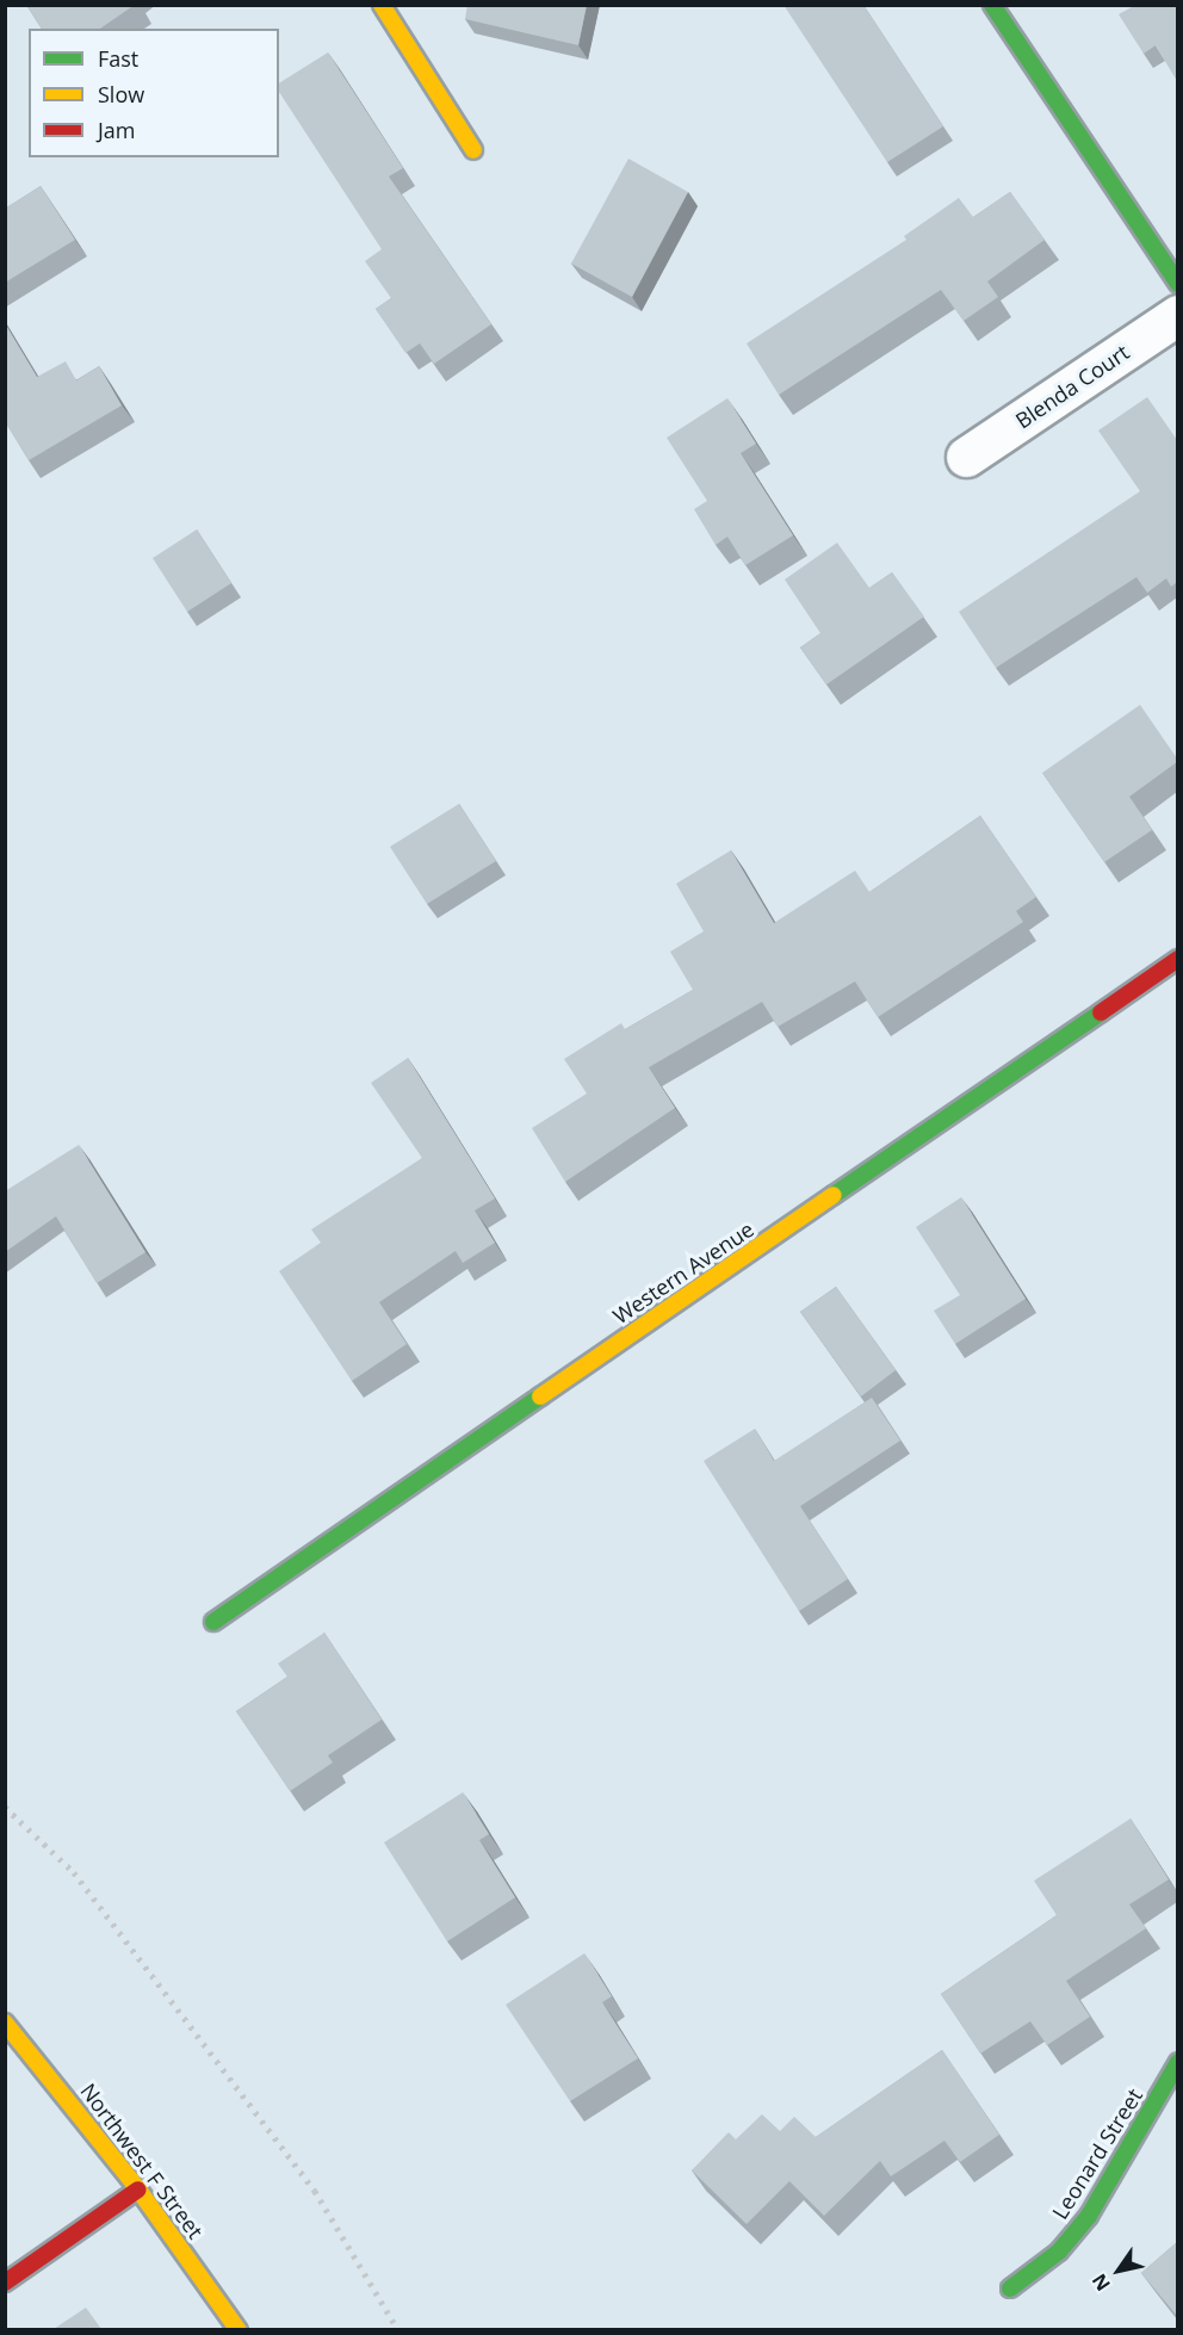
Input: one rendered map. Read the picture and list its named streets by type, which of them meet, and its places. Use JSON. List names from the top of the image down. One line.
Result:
{"streets":{"street":["Blenda Court","Western Avenue","Leonard Street","Northwest F Street"]},"legend":["Fast","Slow","Jam"],"north":"bottom left"}
